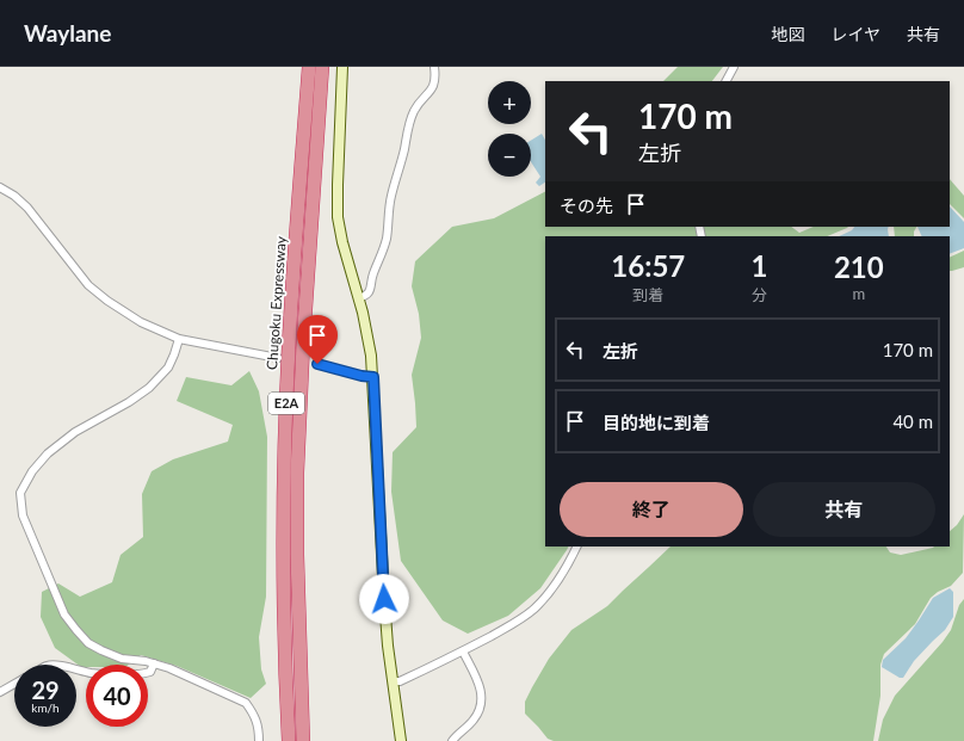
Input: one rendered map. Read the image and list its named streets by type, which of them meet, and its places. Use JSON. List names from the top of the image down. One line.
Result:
{"streets":{"highway":["Chugoku Expressway","E2A"]},"page":{"header":"Waylane","nav":["地図","レイヤ","共有"],"map_buttons":["+","−"],"turn":["170 m","左折"],"then":"その先","eta":["16:57","到着","1","分","210","m"],"list":[{"name":"左折","value":"170 m"},{"name":"目的地に到着","value":"40 m"}],"buttons":["終了","共有"],"speed":"29 km/h","limit":"40"}}
